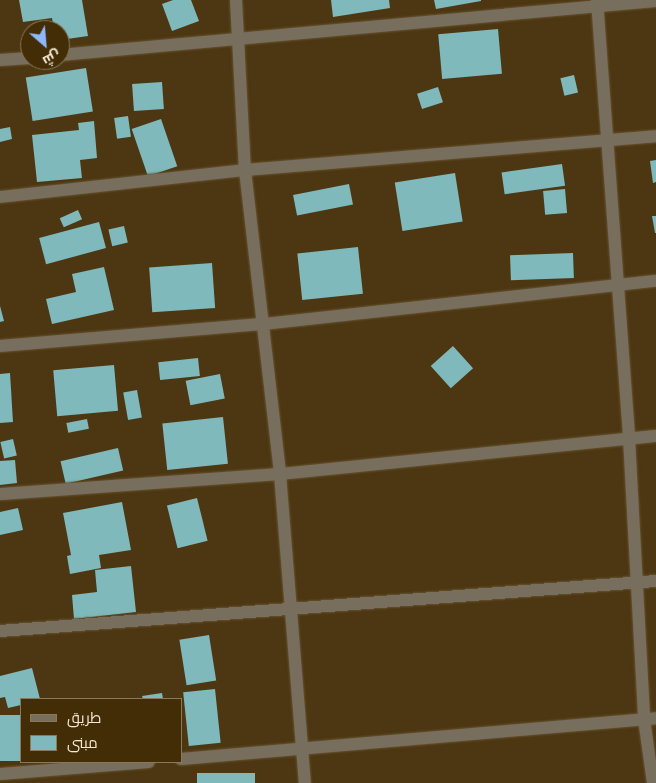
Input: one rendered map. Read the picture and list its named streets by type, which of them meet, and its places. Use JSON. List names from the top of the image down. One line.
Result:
{"legend":["طريق","مبنى"],"north":"bottom right"}
